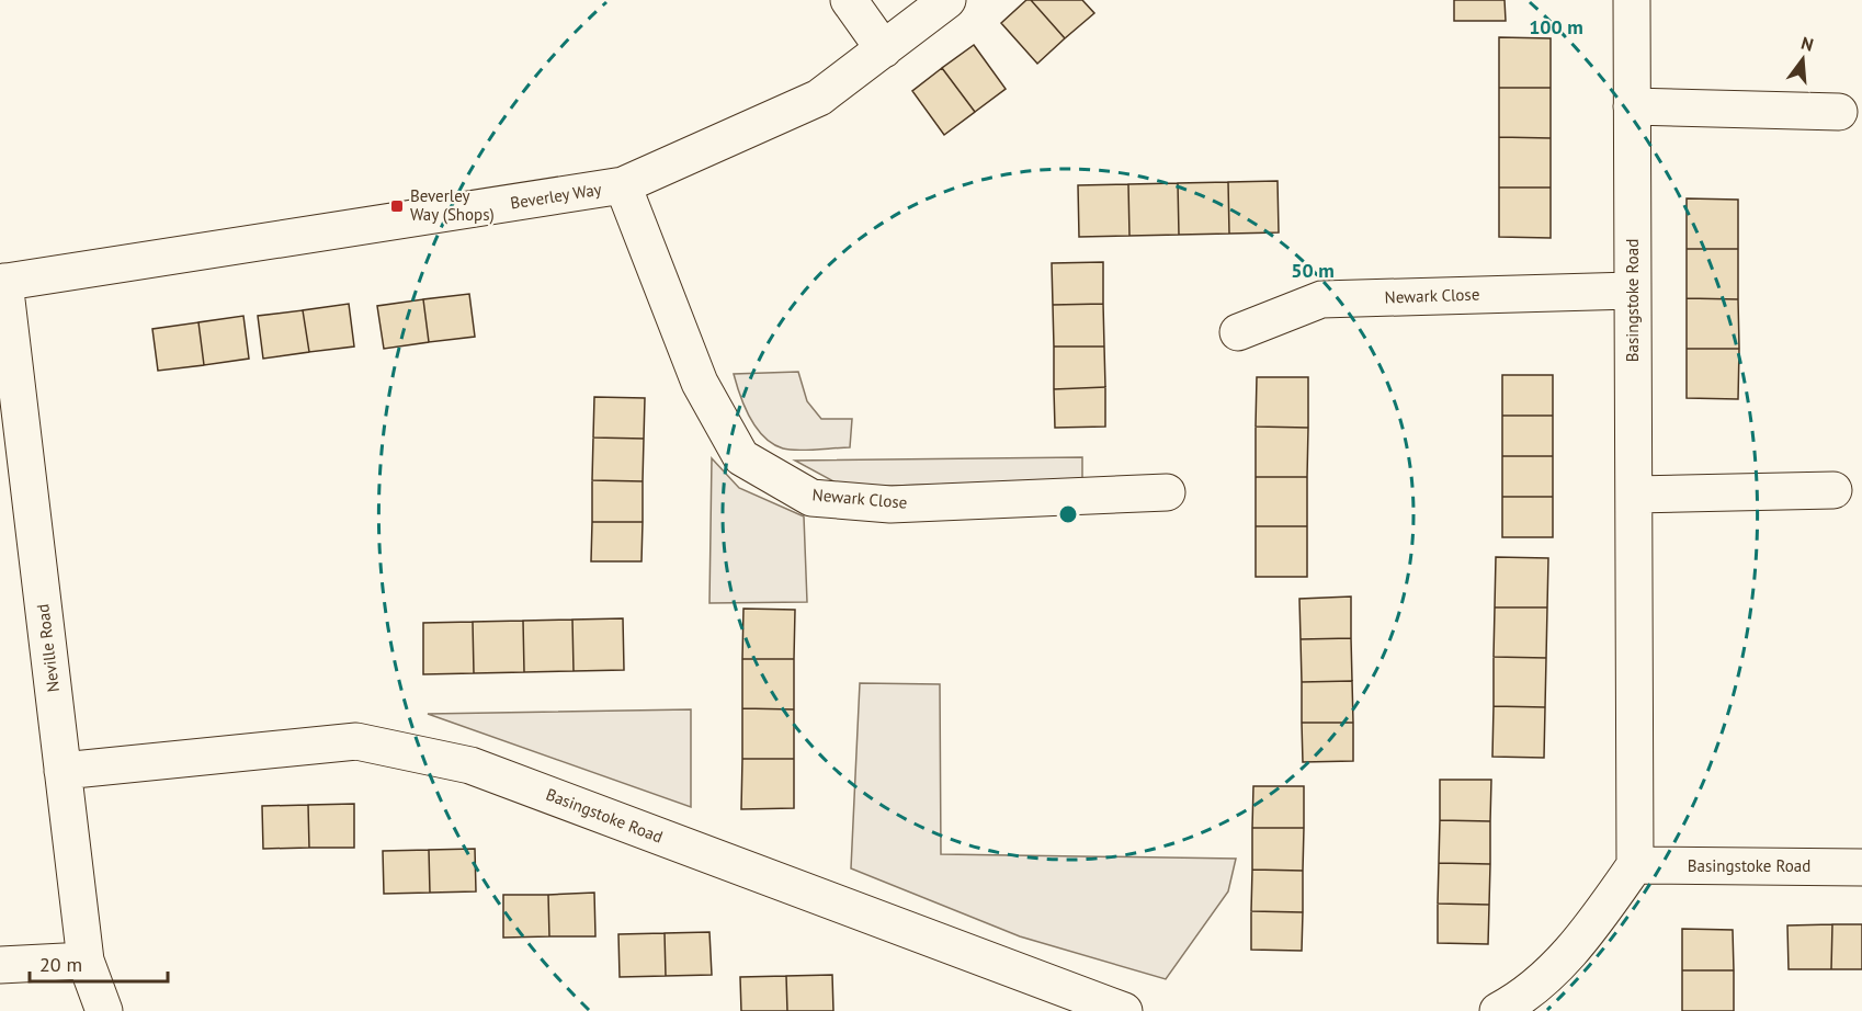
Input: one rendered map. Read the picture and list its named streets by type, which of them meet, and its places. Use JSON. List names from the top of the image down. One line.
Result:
{"streets":{"street":["Beverley Way","Newark Close","Basingstoke Road","Neville Road"]},"crossings":[["Beverley Way","Newark Close"],["Beverley Way","Neville Road"],["Newark Close","Basingstoke Road"],["Basingstoke Road","Neville Road"]],"places":{"transit":["Beverley Way (Shops)"]},"scale_bar":"20 m","north":"top","rings":["100 m","50 m"]}
